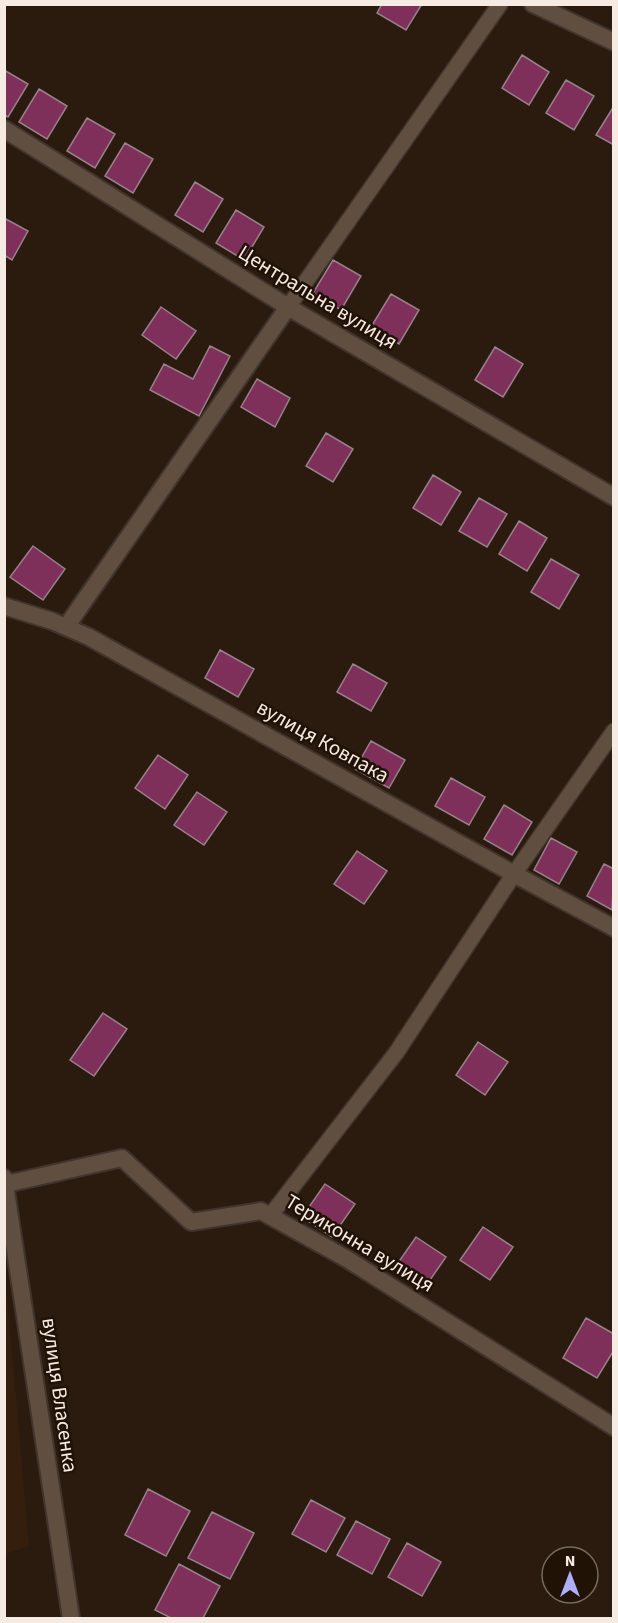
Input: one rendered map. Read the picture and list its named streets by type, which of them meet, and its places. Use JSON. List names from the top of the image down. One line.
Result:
{"streets":{"street":["Центральна вулиця","вулиця Ковпака","Териконна вулиця","вулиця Власенка"]},"crossings":[["Териконна вулиця","вулиця Власенка"]],"north":"top"}
